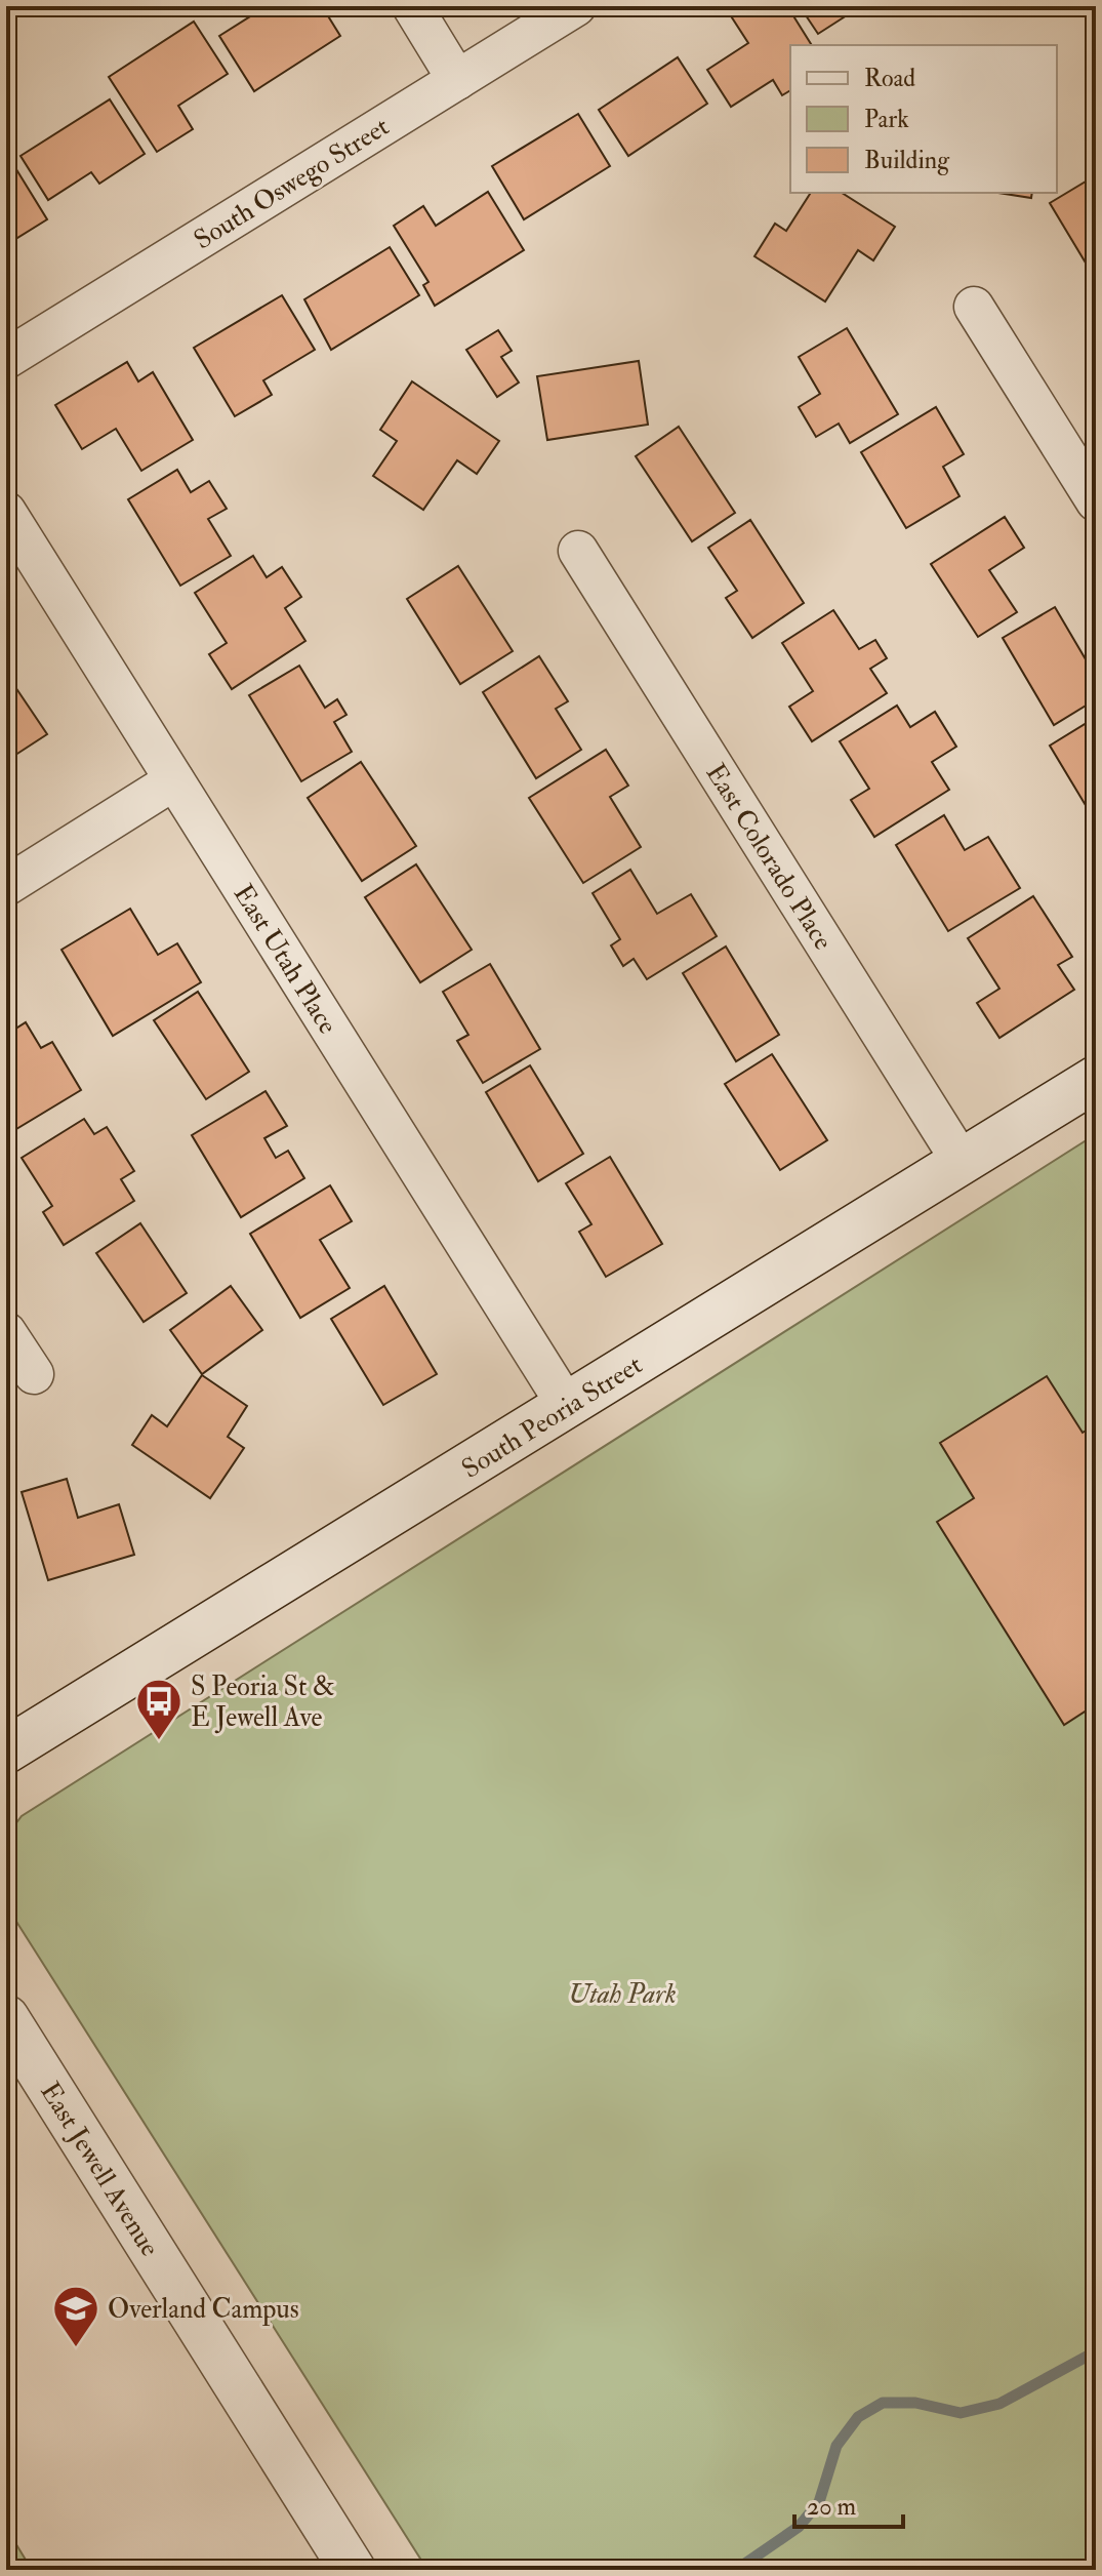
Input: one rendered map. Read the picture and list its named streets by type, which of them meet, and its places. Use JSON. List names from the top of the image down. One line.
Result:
{"streets":{"main road":["South Peoria Street","East Jewell Avenue"],"street":["South Oswego Street","East Colorado Place","East Utah Place"]},"crossings":[["East Colorado Place","South Peoria Street"],["East Utah Place","South Peoria Street"]],"parks":["Utah Park"],"places":{"bus stop":["S Peoria St & E Jewell Ave"],"school or university":["Overland Campus"]},"legend":["Road","Park","Building"],"scale_bar":"20 m"}
